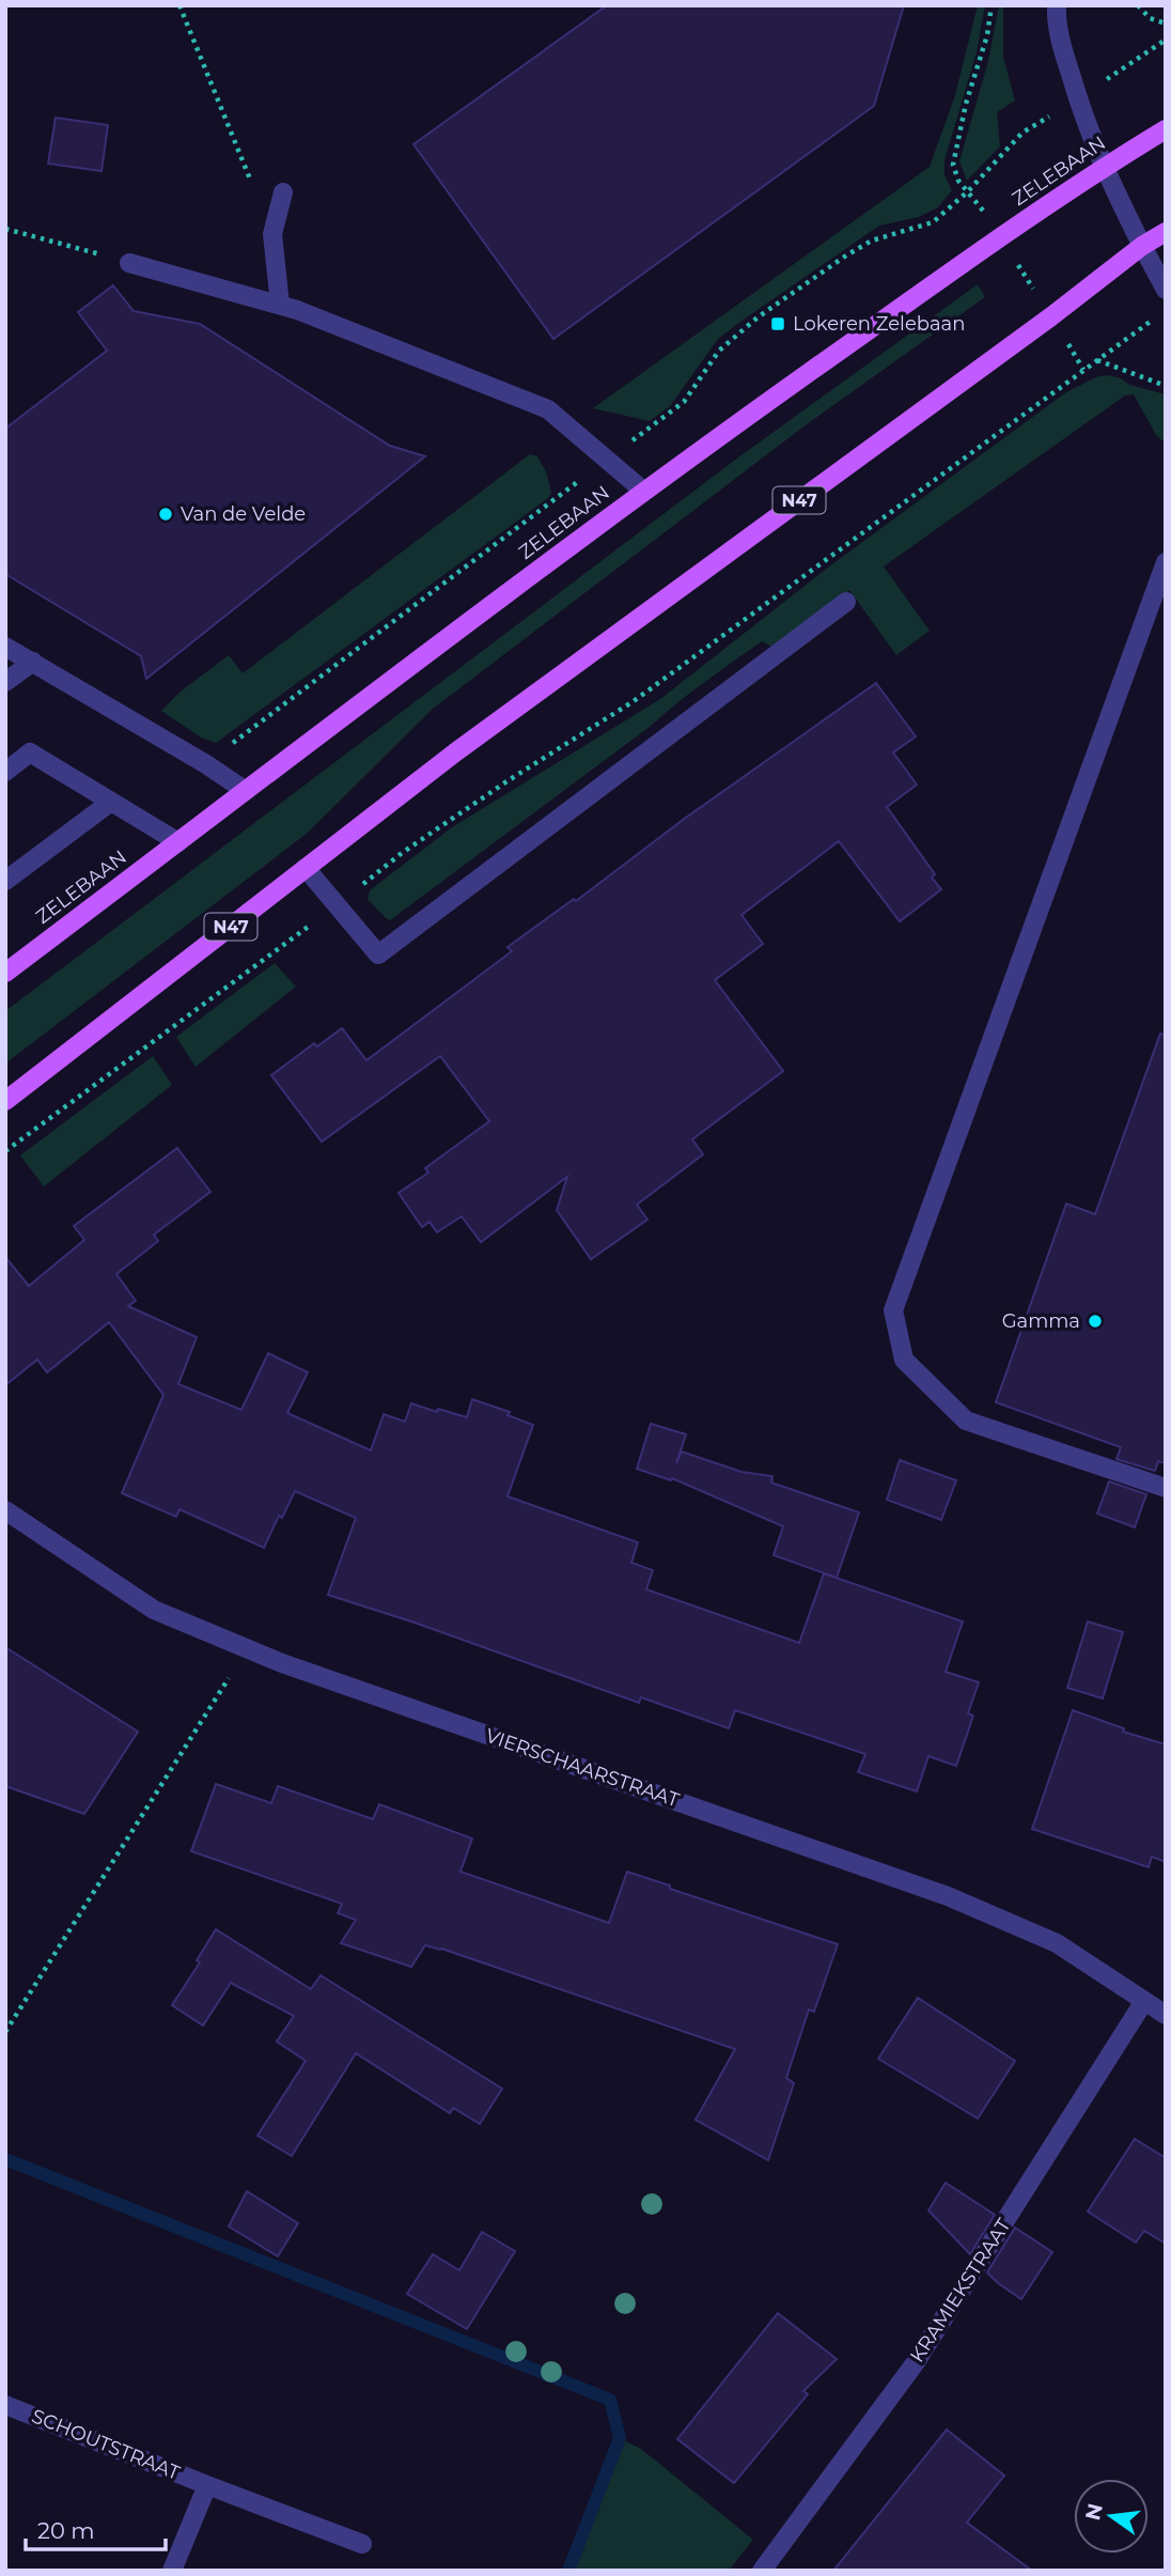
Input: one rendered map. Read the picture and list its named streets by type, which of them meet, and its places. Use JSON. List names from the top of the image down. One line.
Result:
{"streets":{"main road":["ZELEBAAN","N47"],"street":["VIERSCHAARSTRAAT","KRAMIEKSTRAAT","SCHOUTSTRAAT"]},"crossings":[["VIERSCHAARSTRAAT","KRAMIEKSTRAAT"]],"places":{"transit":["Lokeren Zelebaan"],"other":["Van de Velde","Gamma"]},"scale_bar":"20 m","north":"left"}
